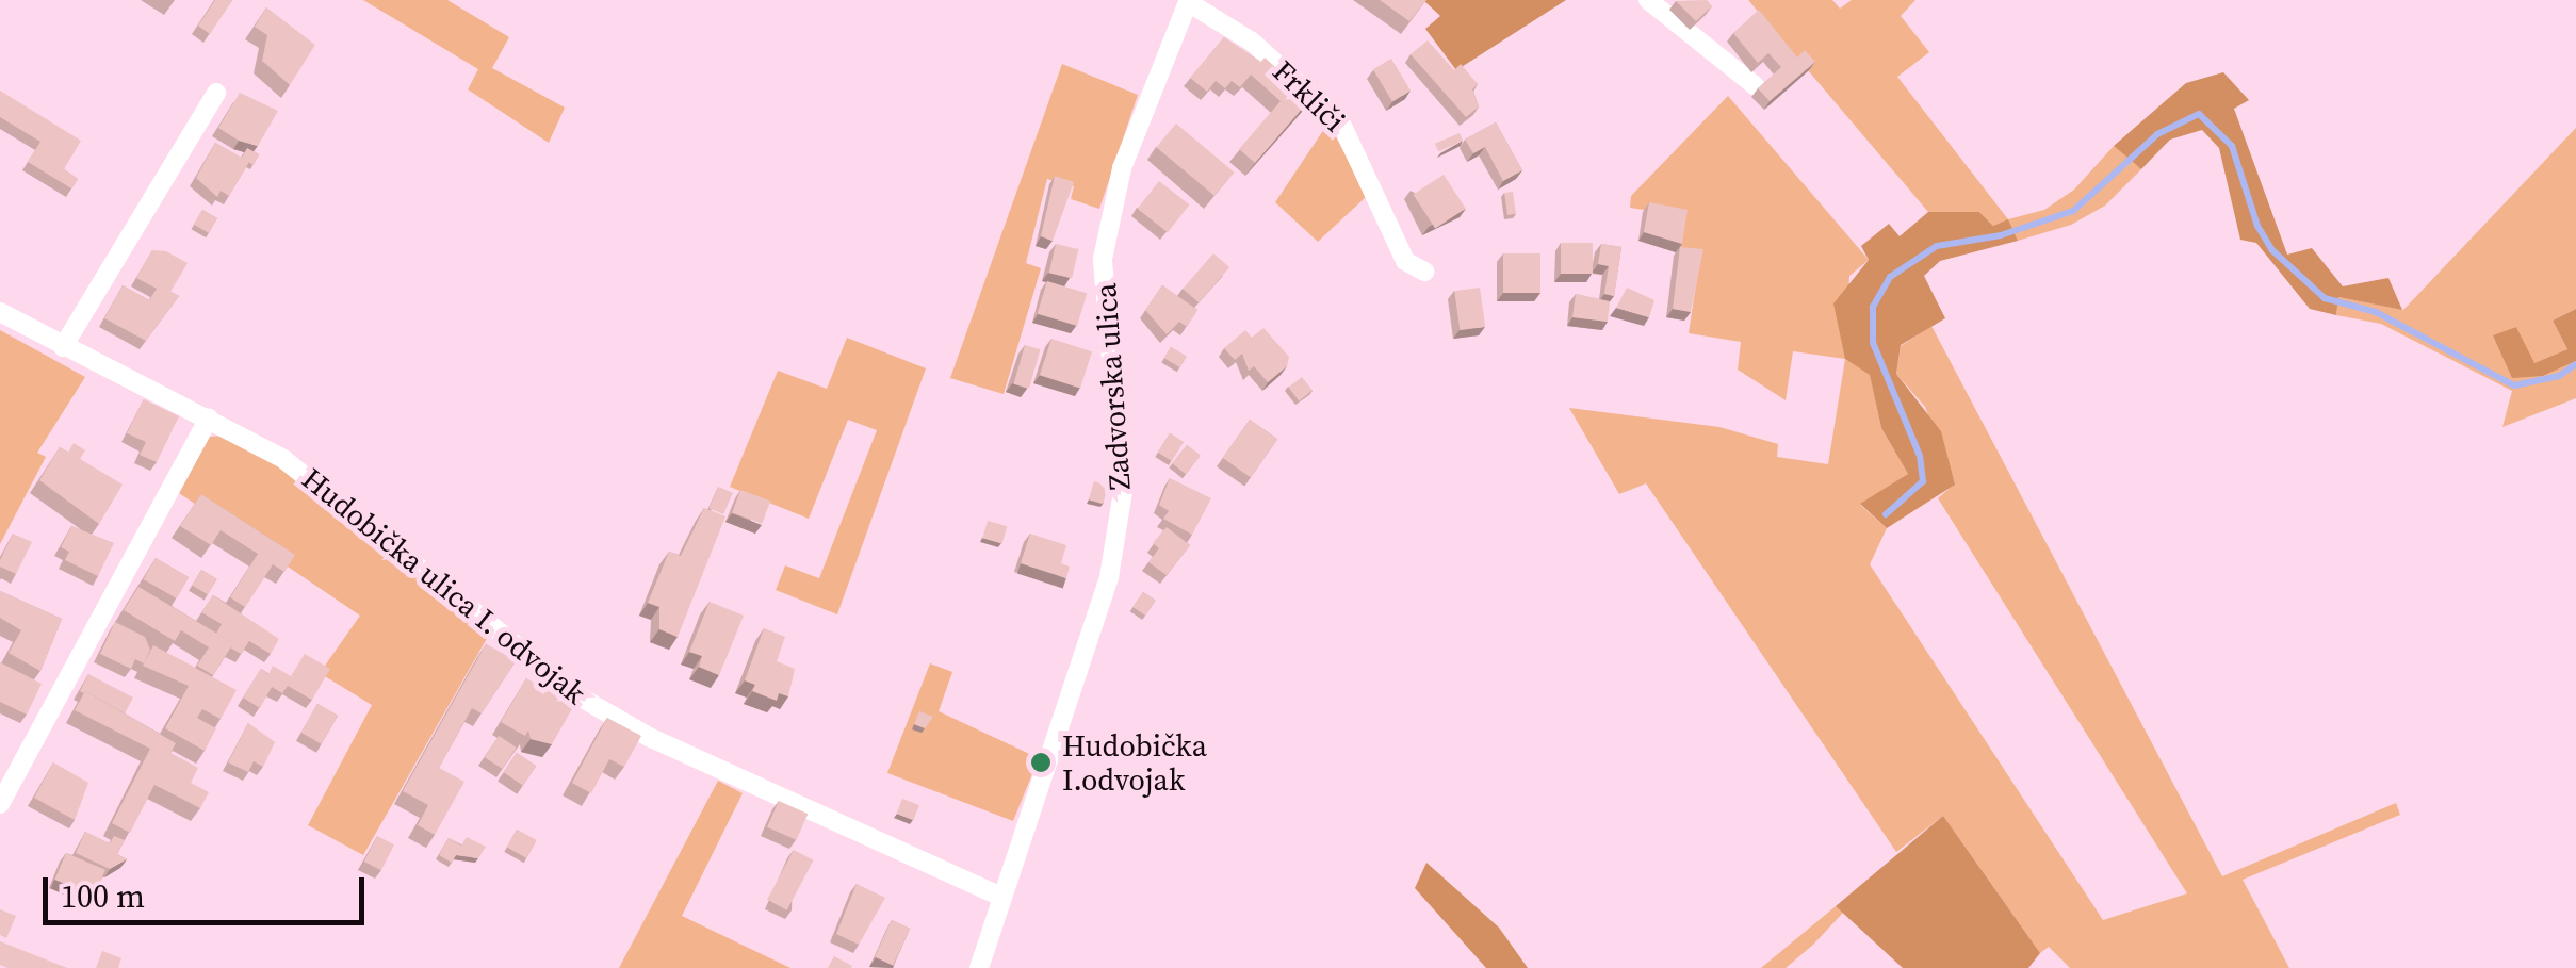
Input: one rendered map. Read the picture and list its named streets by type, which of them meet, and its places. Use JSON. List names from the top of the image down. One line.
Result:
{"streets":{"street":["Frkliči","Zadvorska ulica","Hudobička ulica I. odvojak"]},"crossings":[["Frkliči","Zadvorska ulica"],["Zadvorska ulica","Hudobička ulica I. odvojak"]],"places":["Hudobička I.odvojak"],"scale_bar":"100 m"}
